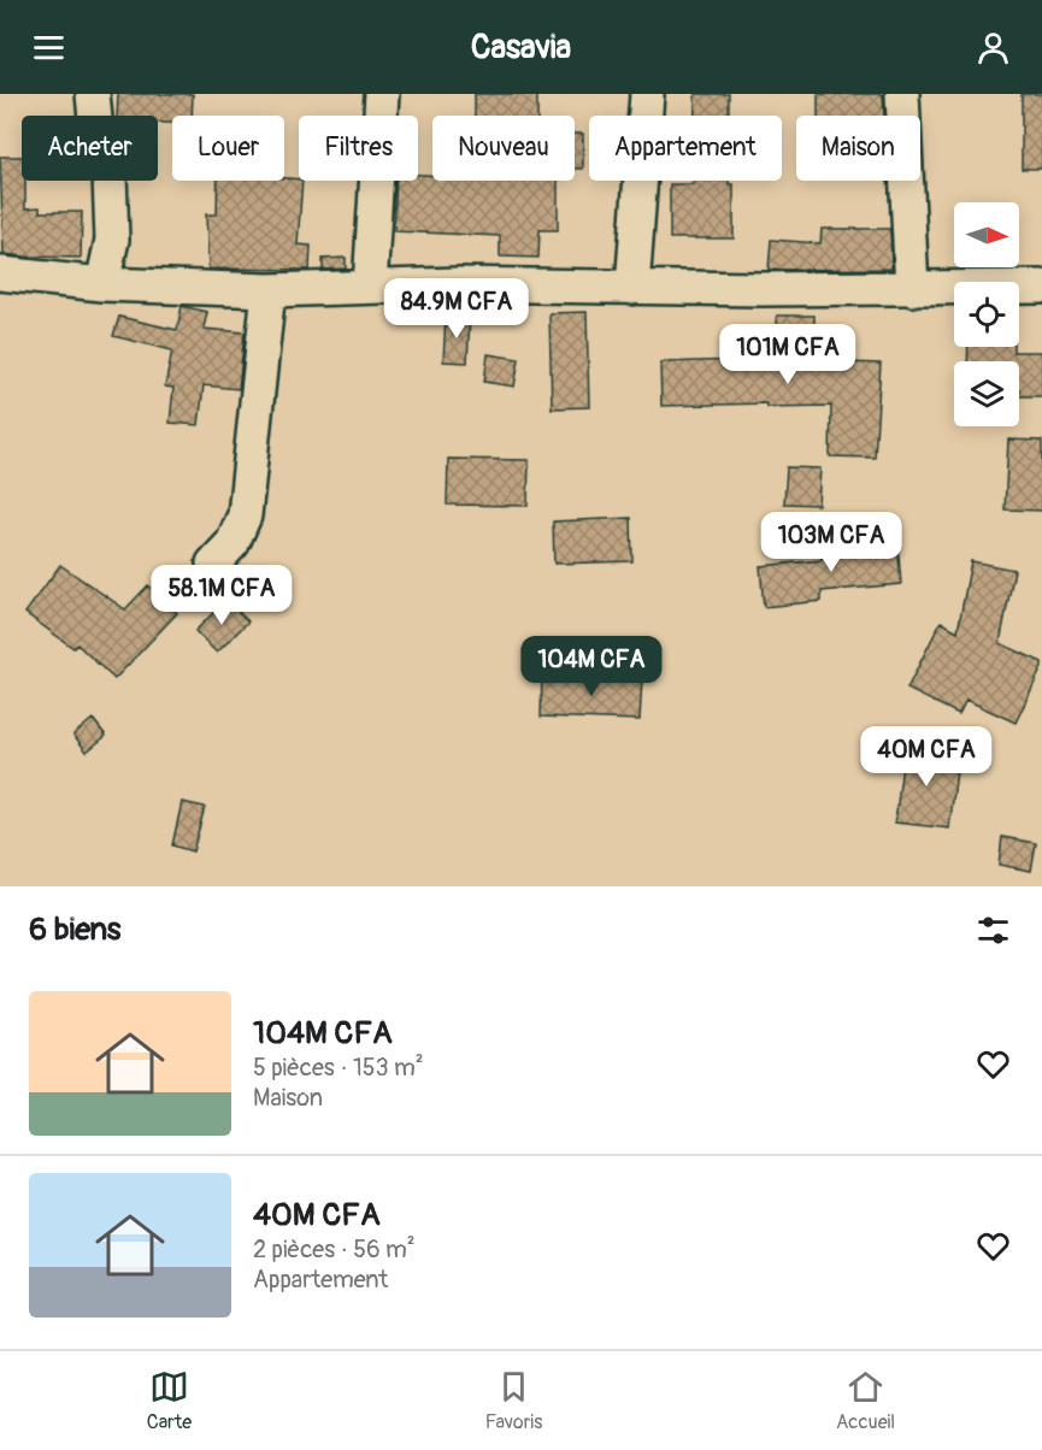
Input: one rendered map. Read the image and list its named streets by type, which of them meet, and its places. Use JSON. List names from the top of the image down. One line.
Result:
{"north":"right","page":{"header":"Casavia","chip":["Acheter","Louer","Filtres","Nouveau","Appartement","Maison"],"price":["84.9M CFA","101M CFA","103M CFA","58.1M CFA","104M CFA","40M CFA"],"heading":"6 biens","list":[{"name":"104M CFA","note":"5 pièces · 153 m² · Maison"},{"name":"40M CFA","note":"2 pièces · 56 m² · Appartement"}],"tabs":["Carte","Favoris","Accueil"]}}
